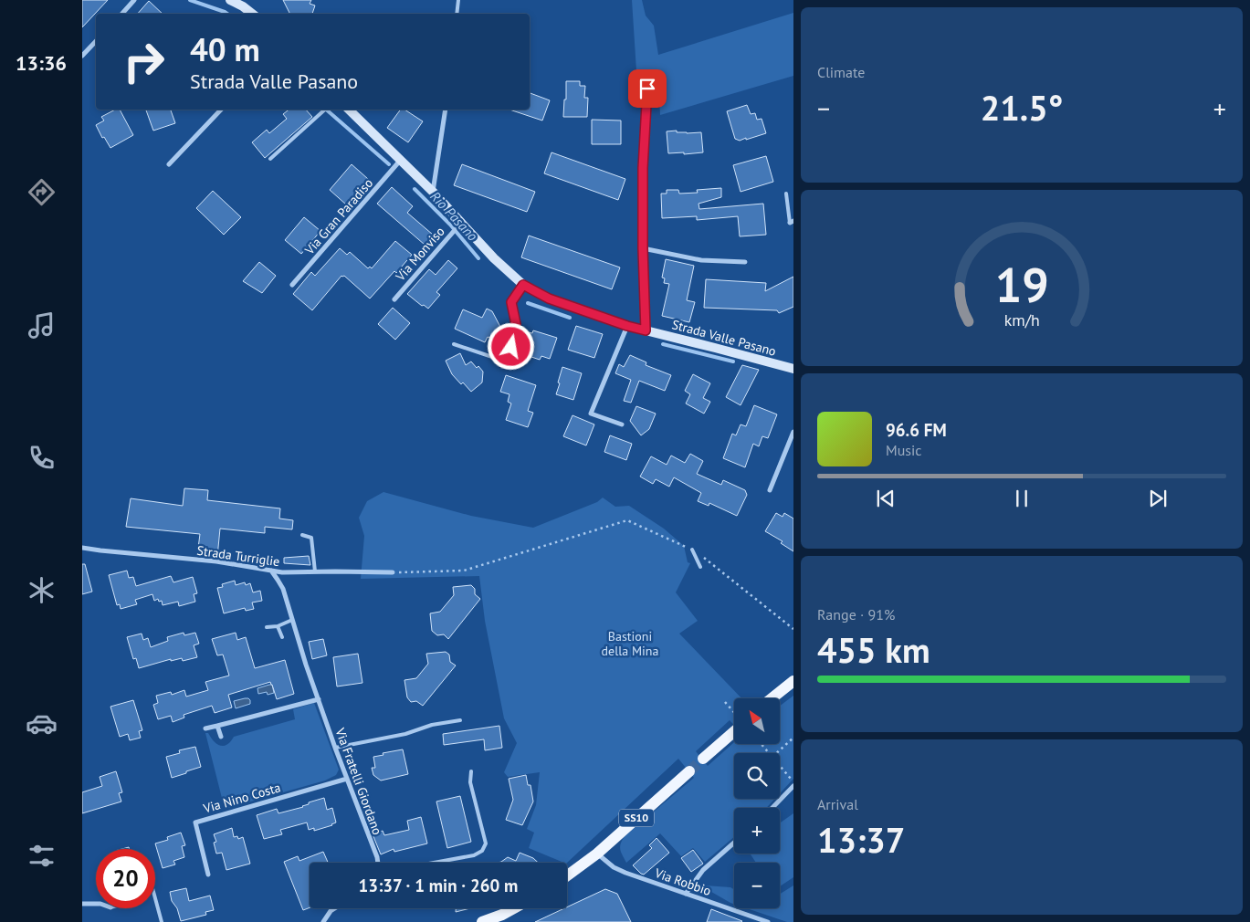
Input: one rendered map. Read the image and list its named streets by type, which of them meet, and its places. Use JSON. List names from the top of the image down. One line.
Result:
{"streets":{"main road":["SS10"],"street":["Via Gran Paradiso","Via Monviso","Strada Valle Pasano","Strada Turriglie","Via Fratelli Giordano","Via Nino Costa","Via Robbio"]},"crossings":[["Via Gran Paradiso","Strada Valle Pasano"],["Via Monviso","Strada Valle Pasano"],["Strada Turriglie","Via Fratelli Giordano"],["Via Fratelli Giordano","Via Nino Costa"],["SS10","Via Robbio"]],"water":["Rio Pasano"],"parks":["Bastioni della Mina"],"north":"top left","page":{"tabs":"13:36","tile":["Climate",["Range · 91%","455 km"],["Arrival","13:37"]],"turn":["40 m","Strada Valle Pasano"],"heat":["−","21.5°","+"],"song":["96.6 FM","Music"],"map_buttons":["+","−"],"limit":"20","trip":"13:37 · 1 min · 260 m","gauge":["19","km/h"]}}
